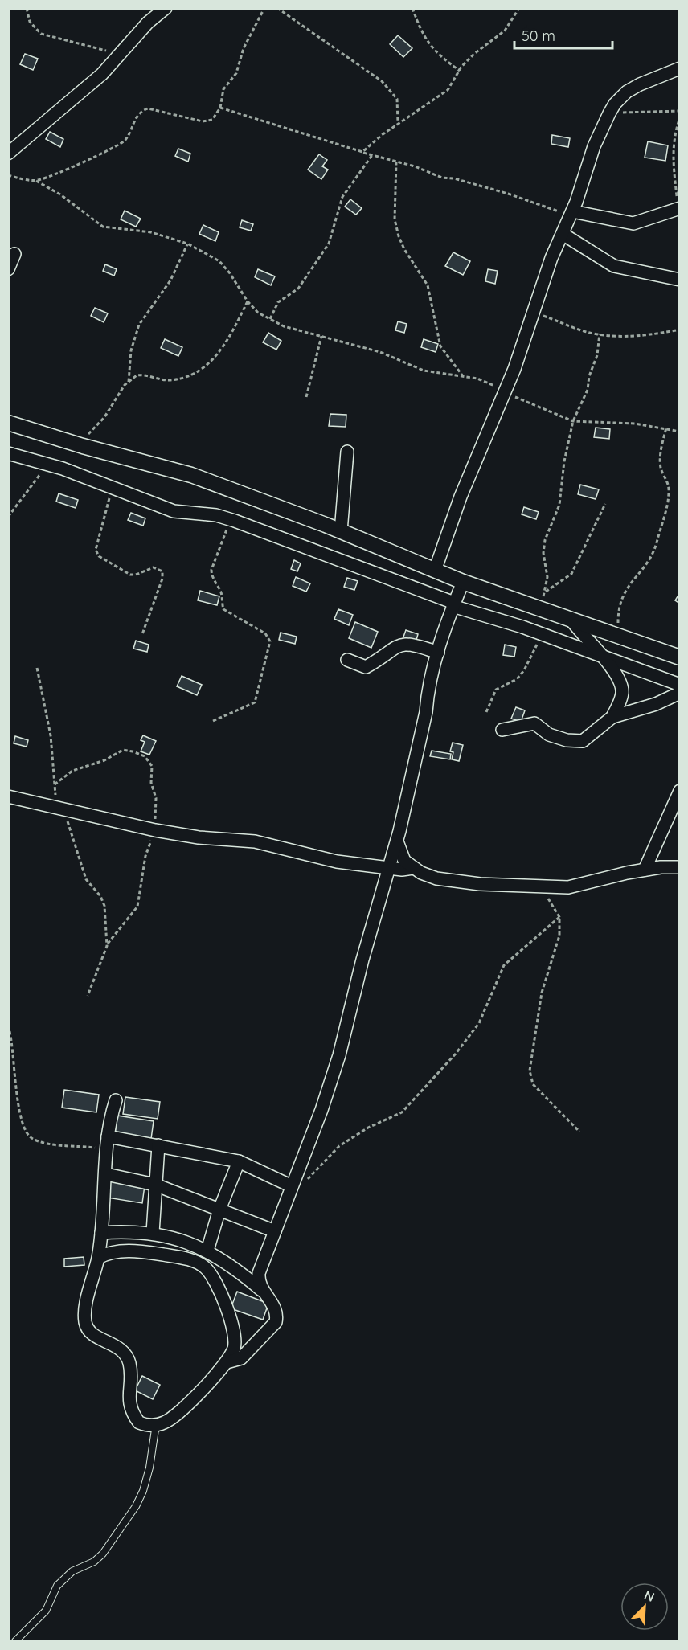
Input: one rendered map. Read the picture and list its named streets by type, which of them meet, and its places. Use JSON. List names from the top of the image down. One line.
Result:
{"scale_bar":"50 m","north":"top right"}
